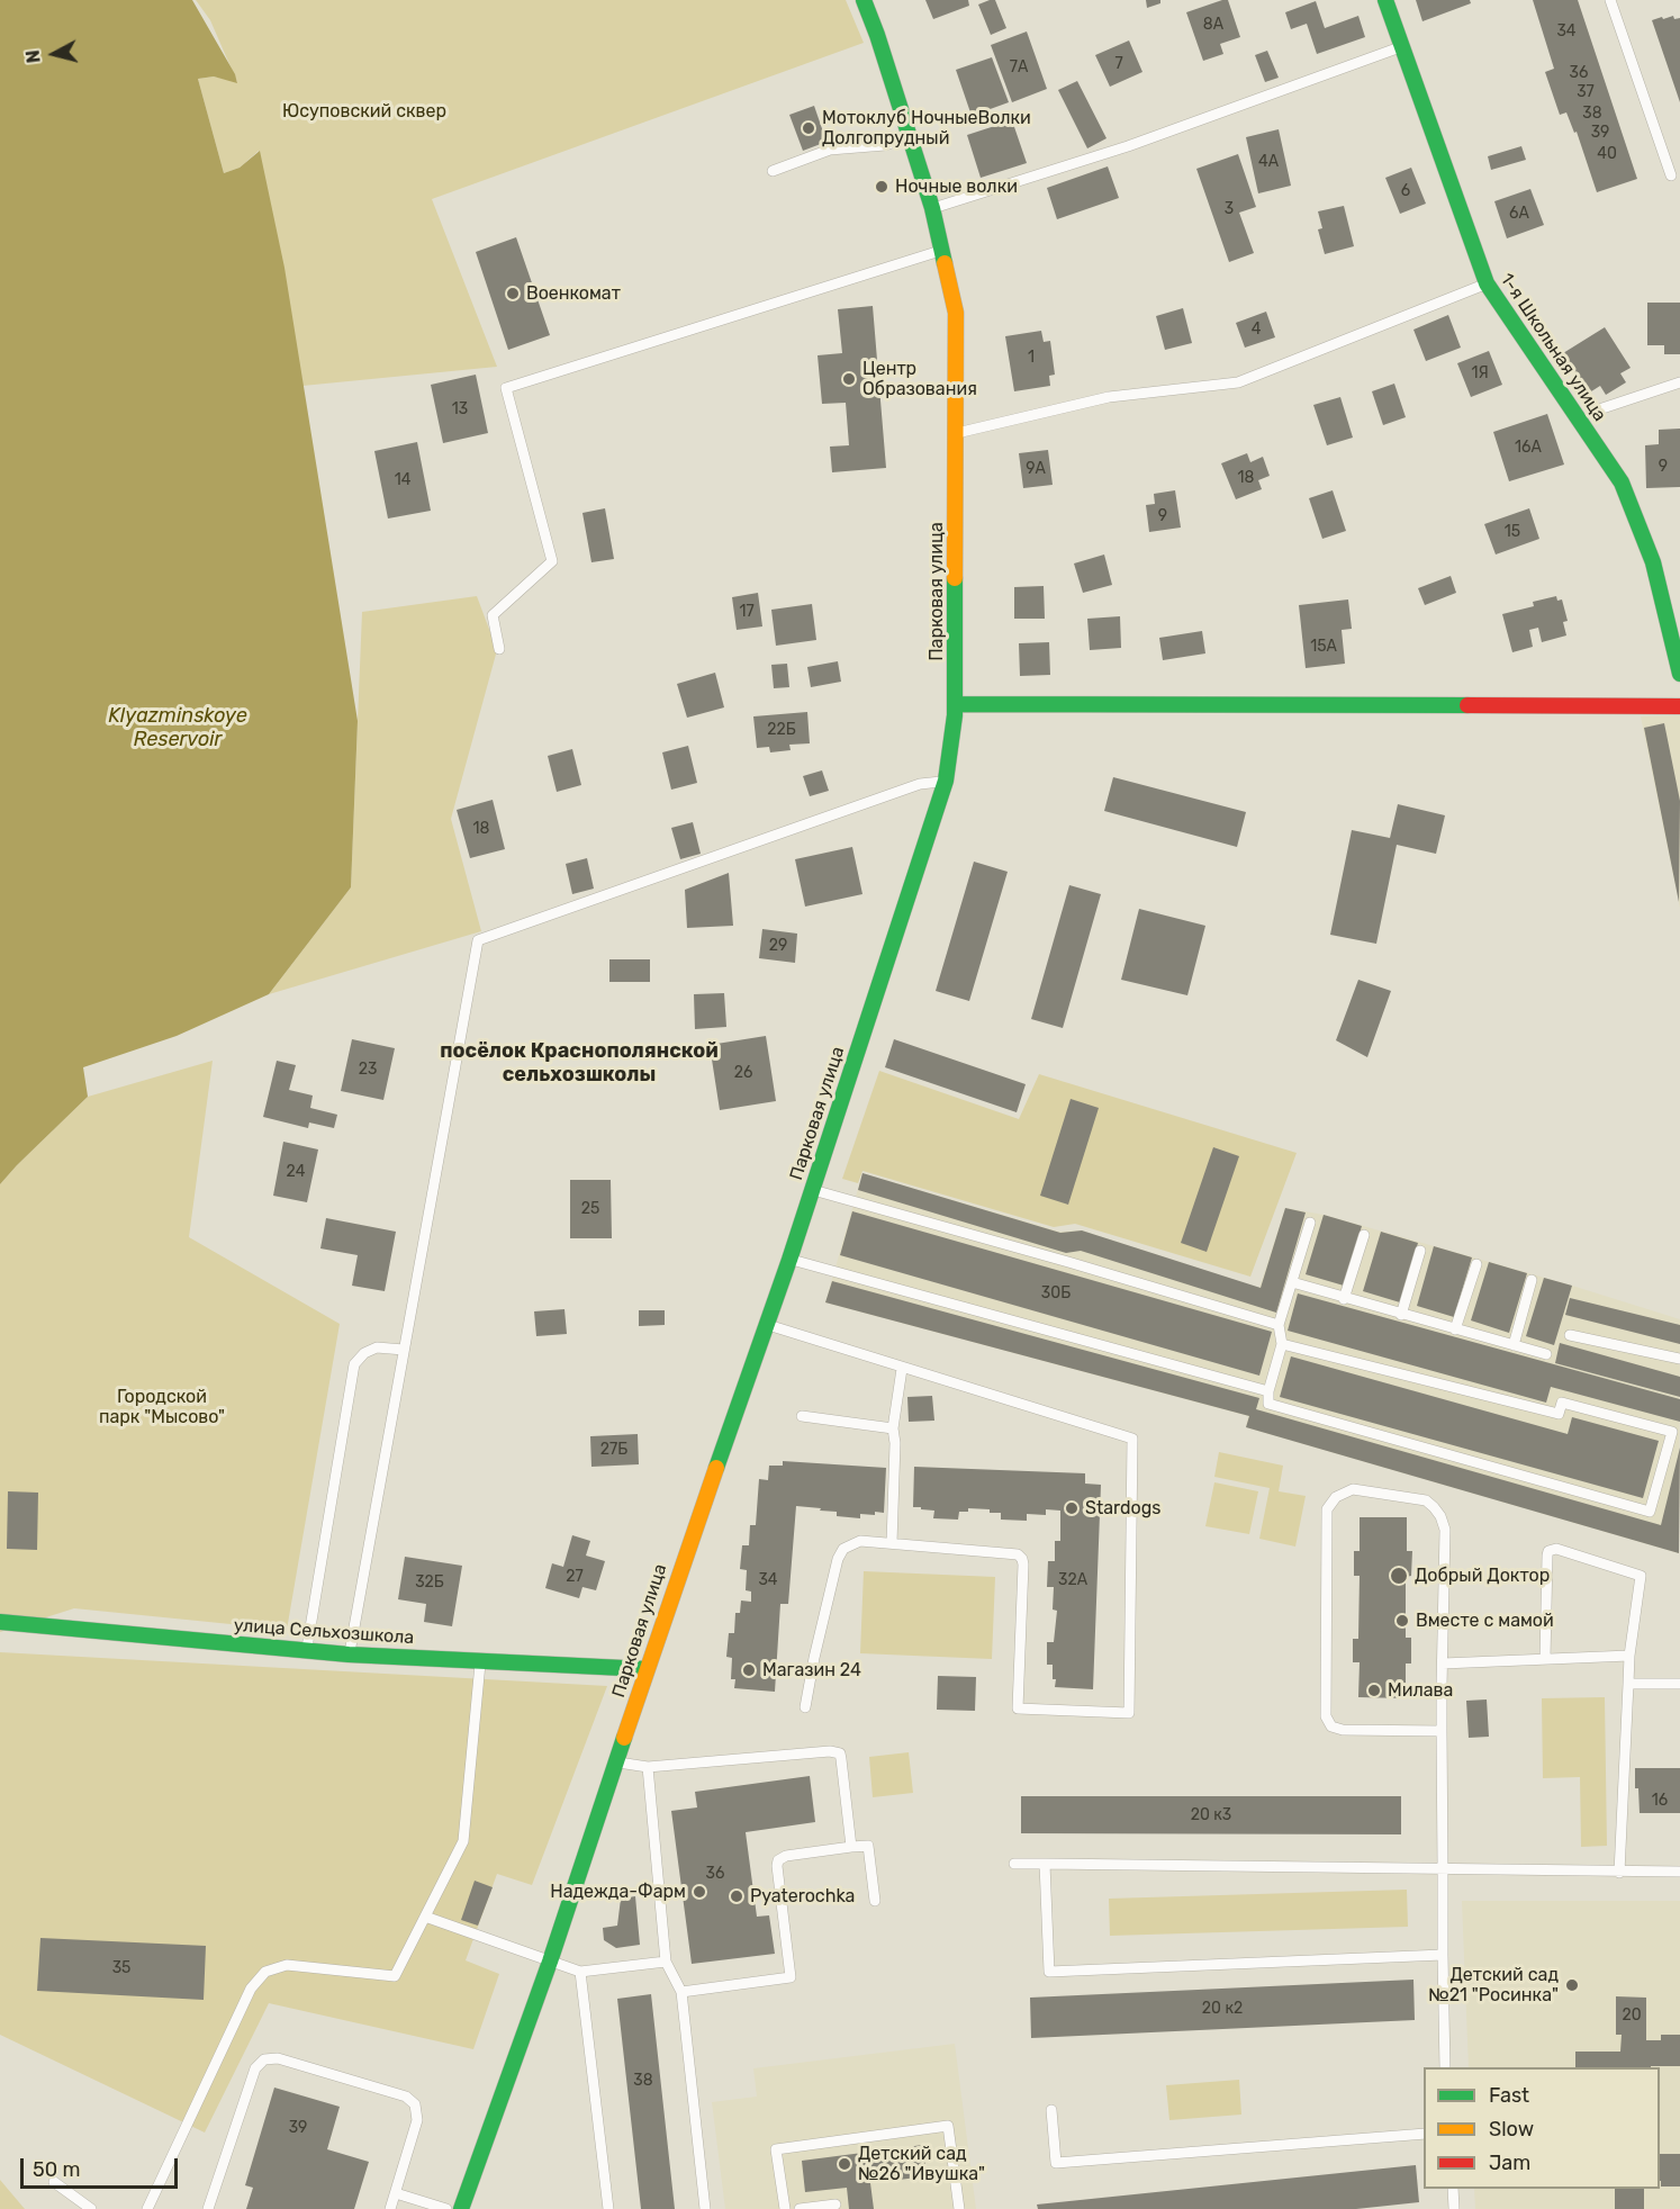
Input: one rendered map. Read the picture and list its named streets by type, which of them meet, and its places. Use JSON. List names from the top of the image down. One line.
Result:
{"streets":{"street":["1-я Школьная улица","Парковая улица","улица Сельхозшкола"]},"crossings":[["Парковая улица","улица Сельхозшкола"]],"districts":["посёлок Краснополянской сельхозшколы"],"water":["Klyazminskoye Reservoir"],"parks":["Юсуповский сквер","Городской парк \"Мысово\""],"places":["Мотоклуб НочныеВолки Долгопрудный","Ночные волки","Военкомат","Центр Образования","Stardogs","Добрый Доктор","Вместе с мамой","Магазин 24","Милава","Надежда-Фарм","Pyaterochka","Детский сад №21 \"Росинка\"","Детский сад №26 \"Ивушка\""],"house_numbers":["8А","34","7","7А","36","37","38","39","40","4А","6","3","6А","4","1","1Я","13","16А","9","9А","18","14","9","15","17","15А","22Б","18","29","23","26","24","25","30Б","27Б","27","34","32А","32Б","16","20 к3","36","35","20 к2","20","38","39"],"legend":["Fast","Slow","Jam"],"scale_bar":"50 m","north":"left"}
